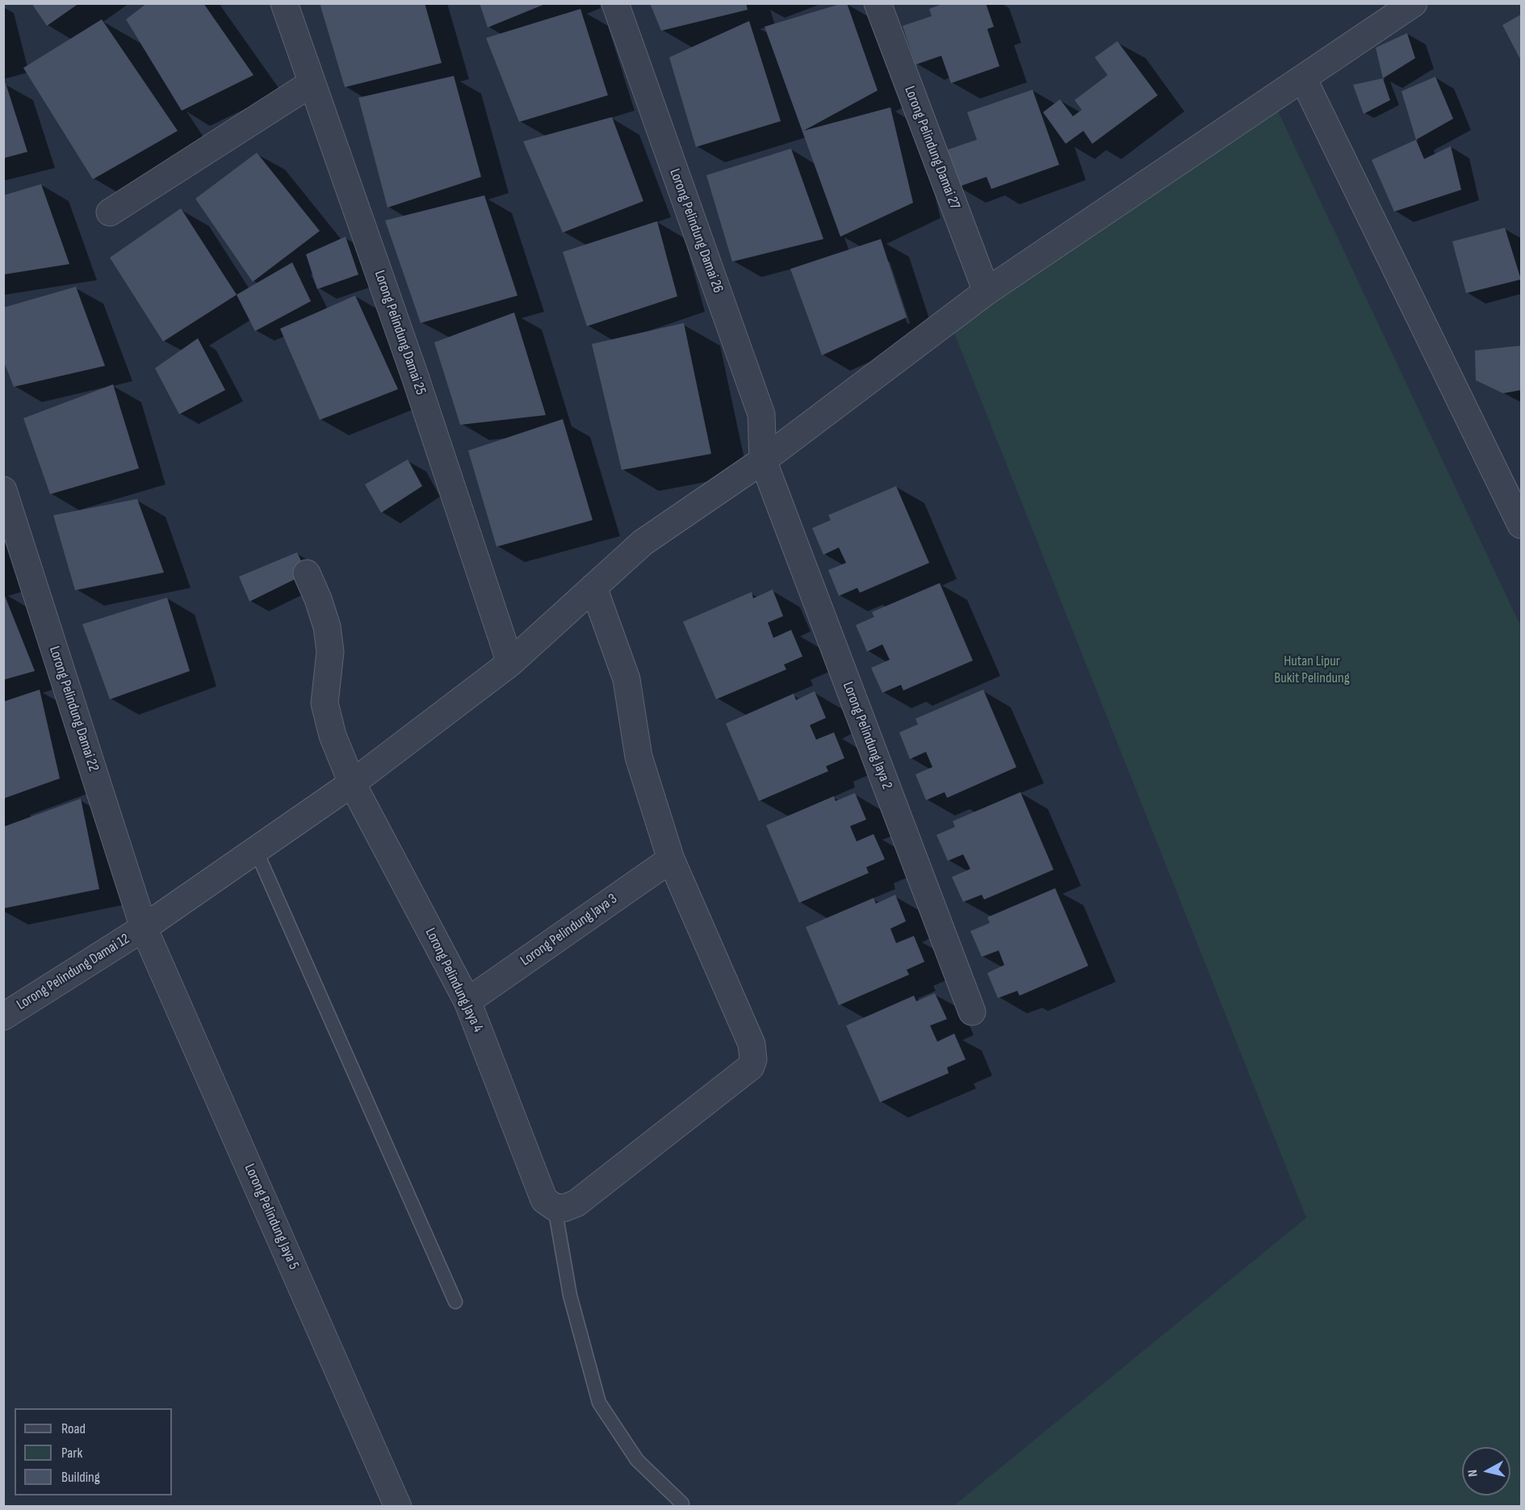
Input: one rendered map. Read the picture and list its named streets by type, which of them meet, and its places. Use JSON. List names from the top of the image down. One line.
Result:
{"streets":{"street":["Lorong Pelindung Damai 27","Lorong Pelindung Damai 26","Lorong Pelindung Damai 25","Lorong Pelindung Damai 22","Lorong Pelindung Jaya 2","Lorong Pelindung Jaya 3","Lorong Pelindung Damai 12","Lorong Pelindung Jaya 4","Lorong Pelindung Jaya 5"]},"crossings":[["Lorong Pelindung Damai 27","Lorong Pelindung Damai 12"],["Lorong Pelindung Damai 26","Lorong Pelindung Jaya 2"],["Lorong Pelindung Damai 26","Lorong Pelindung Damai 12"],["Lorong Pelindung Damai 25","Lorong Pelindung Damai 12"],["Lorong Pelindung Damai 22","Lorong Pelindung Damai 12"],["Lorong Pelindung Damai 22","Lorong Pelindung Jaya 5"],["Lorong Pelindung Jaya 2","Lorong Pelindung Damai 12"],["Lorong Pelindung Jaya 3","Lorong Pelindung Jaya 4"],["Lorong Pelindung Damai 12","Lorong Pelindung Jaya 4"],["Lorong Pelindung Damai 12","Lorong Pelindung Jaya 5"]],"parks":["Hutan Lipur Bukit Pelindung"],"legend":["Road","Park","Building"],"north":"left"}
